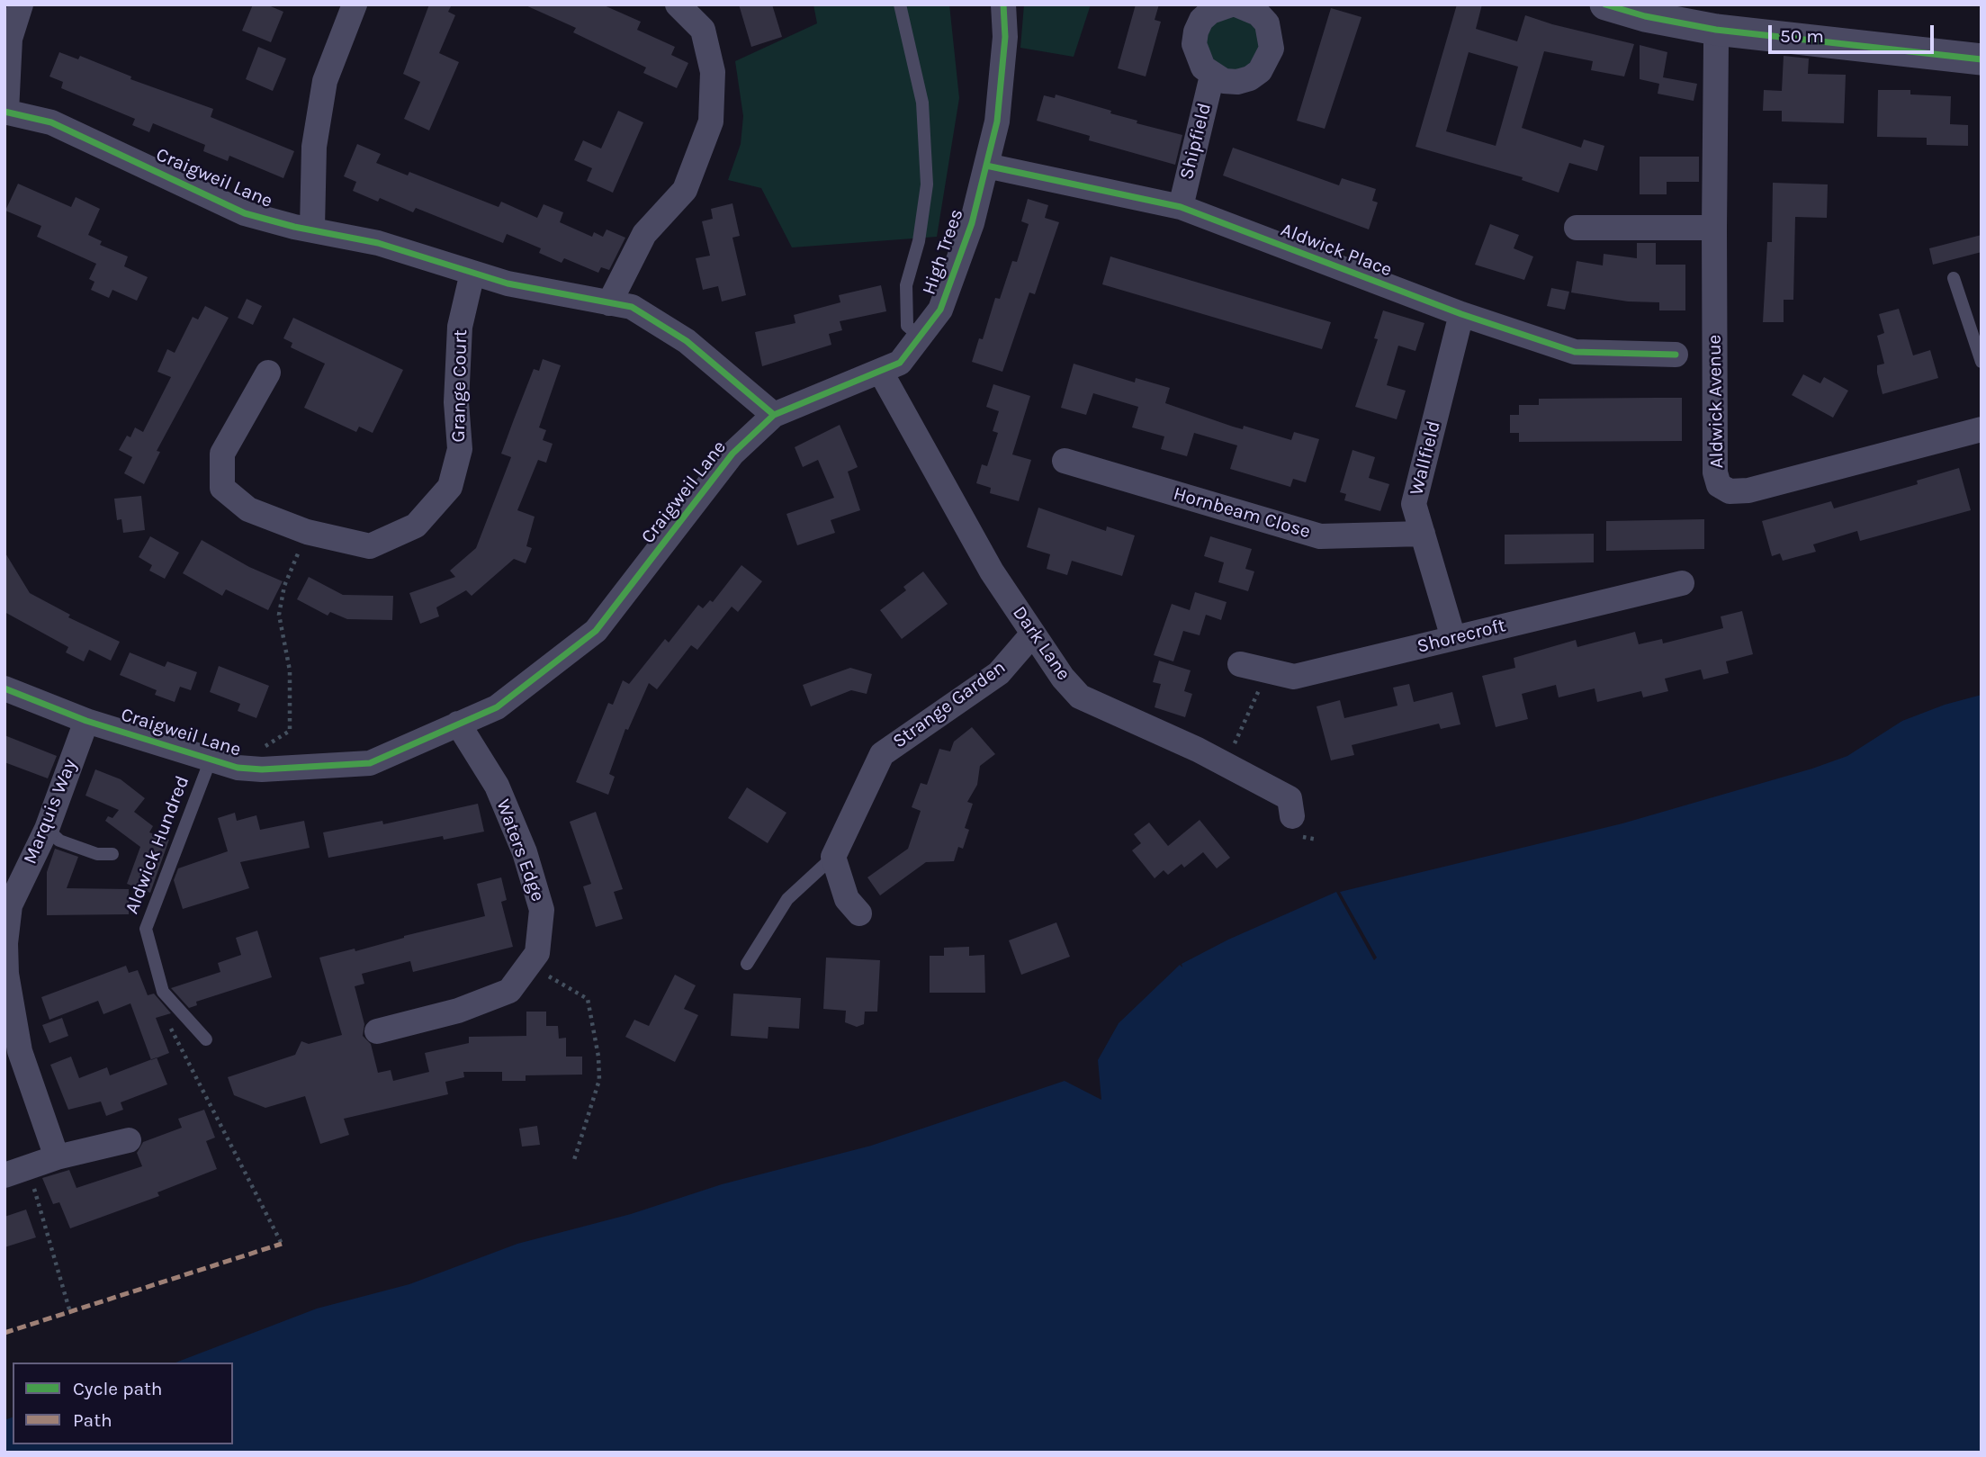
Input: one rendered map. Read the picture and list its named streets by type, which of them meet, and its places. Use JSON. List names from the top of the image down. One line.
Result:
{"streets":{"street":["Shipfield","Craigweil Lane","Aldwick Place","High Trees","Grange Court","Aldwick Avenue","Wallfield","Hornbeam Close","Shorecroft","Dark Lane","Strange Garden","Marquis Way","Waters Edge"],"lane":["Aldwick Hundred"]},"crossings":[["Shipfield","Aldwick Place"],["Craigweil Lane","High Trees"],["Craigweil Lane","Grange Court"],["Craigweil Lane","Marquis Way"],["Craigweil Lane","Aldwick Hundred"],["Craigweil Lane","Waters Edge"],["Aldwick Place","High Trees"],["Aldwick Place","Wallfield"],["High Trees","Dark Lane"],["Wallfield","Hornbeam Close"],["Wallfield","Shorecroft"],["Dark Lane","Strange Garden"]],"legend":["Cycle path","Path"],"scale_bar":"50 m"}
